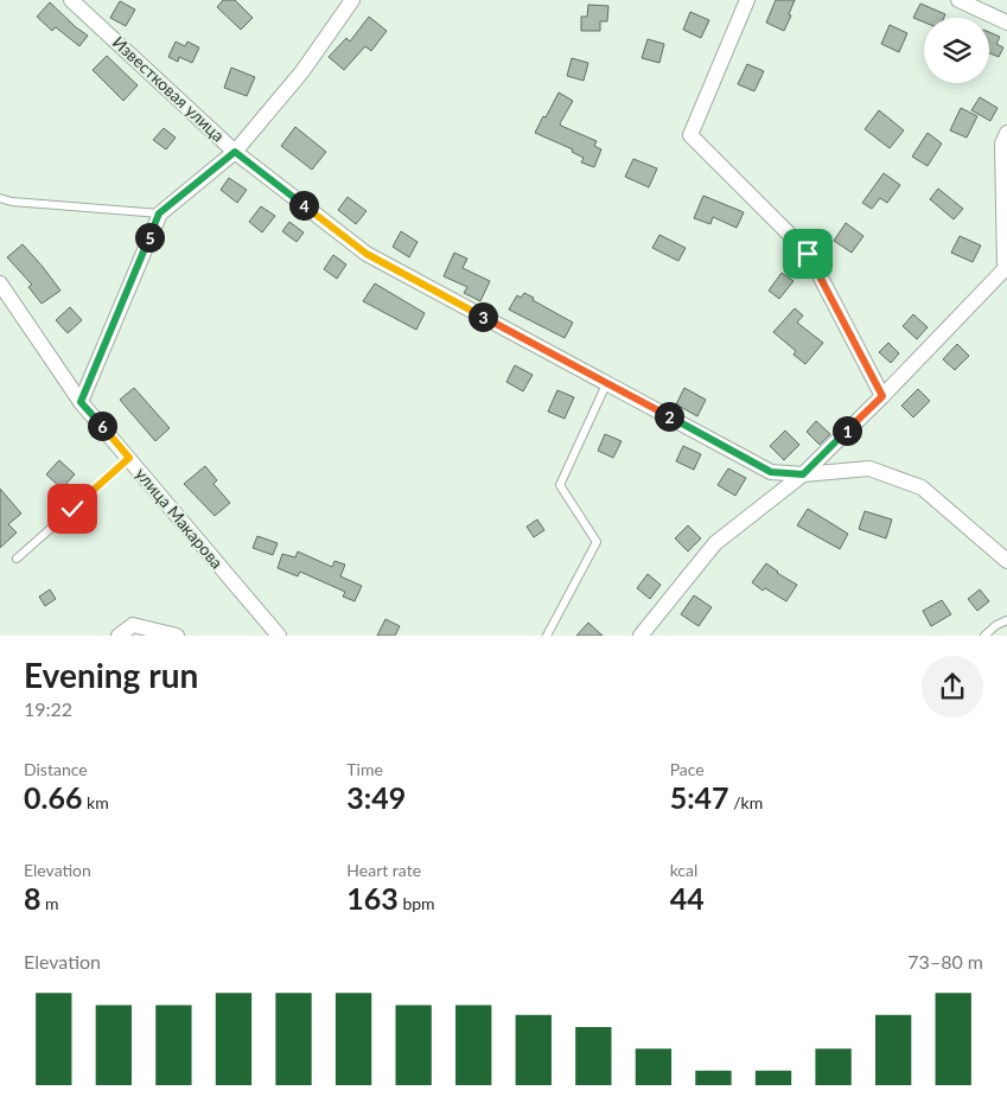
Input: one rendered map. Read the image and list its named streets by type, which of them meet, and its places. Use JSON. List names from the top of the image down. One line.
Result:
{"streets":{"street":["Известковая улица","улица Макарова"]},"page":{"pins":["4","5","3","2","6","1"],"heading":["Evening run","19:22"],"stats":[["Distance","0.66 km"],["Time","3:49"],["Pace","5:47 /km"],["Elevation","8 m"],["Heart rate","163 bpm"],["kcal","44"]],"chart":["Elevation","73–80 m"]}}
